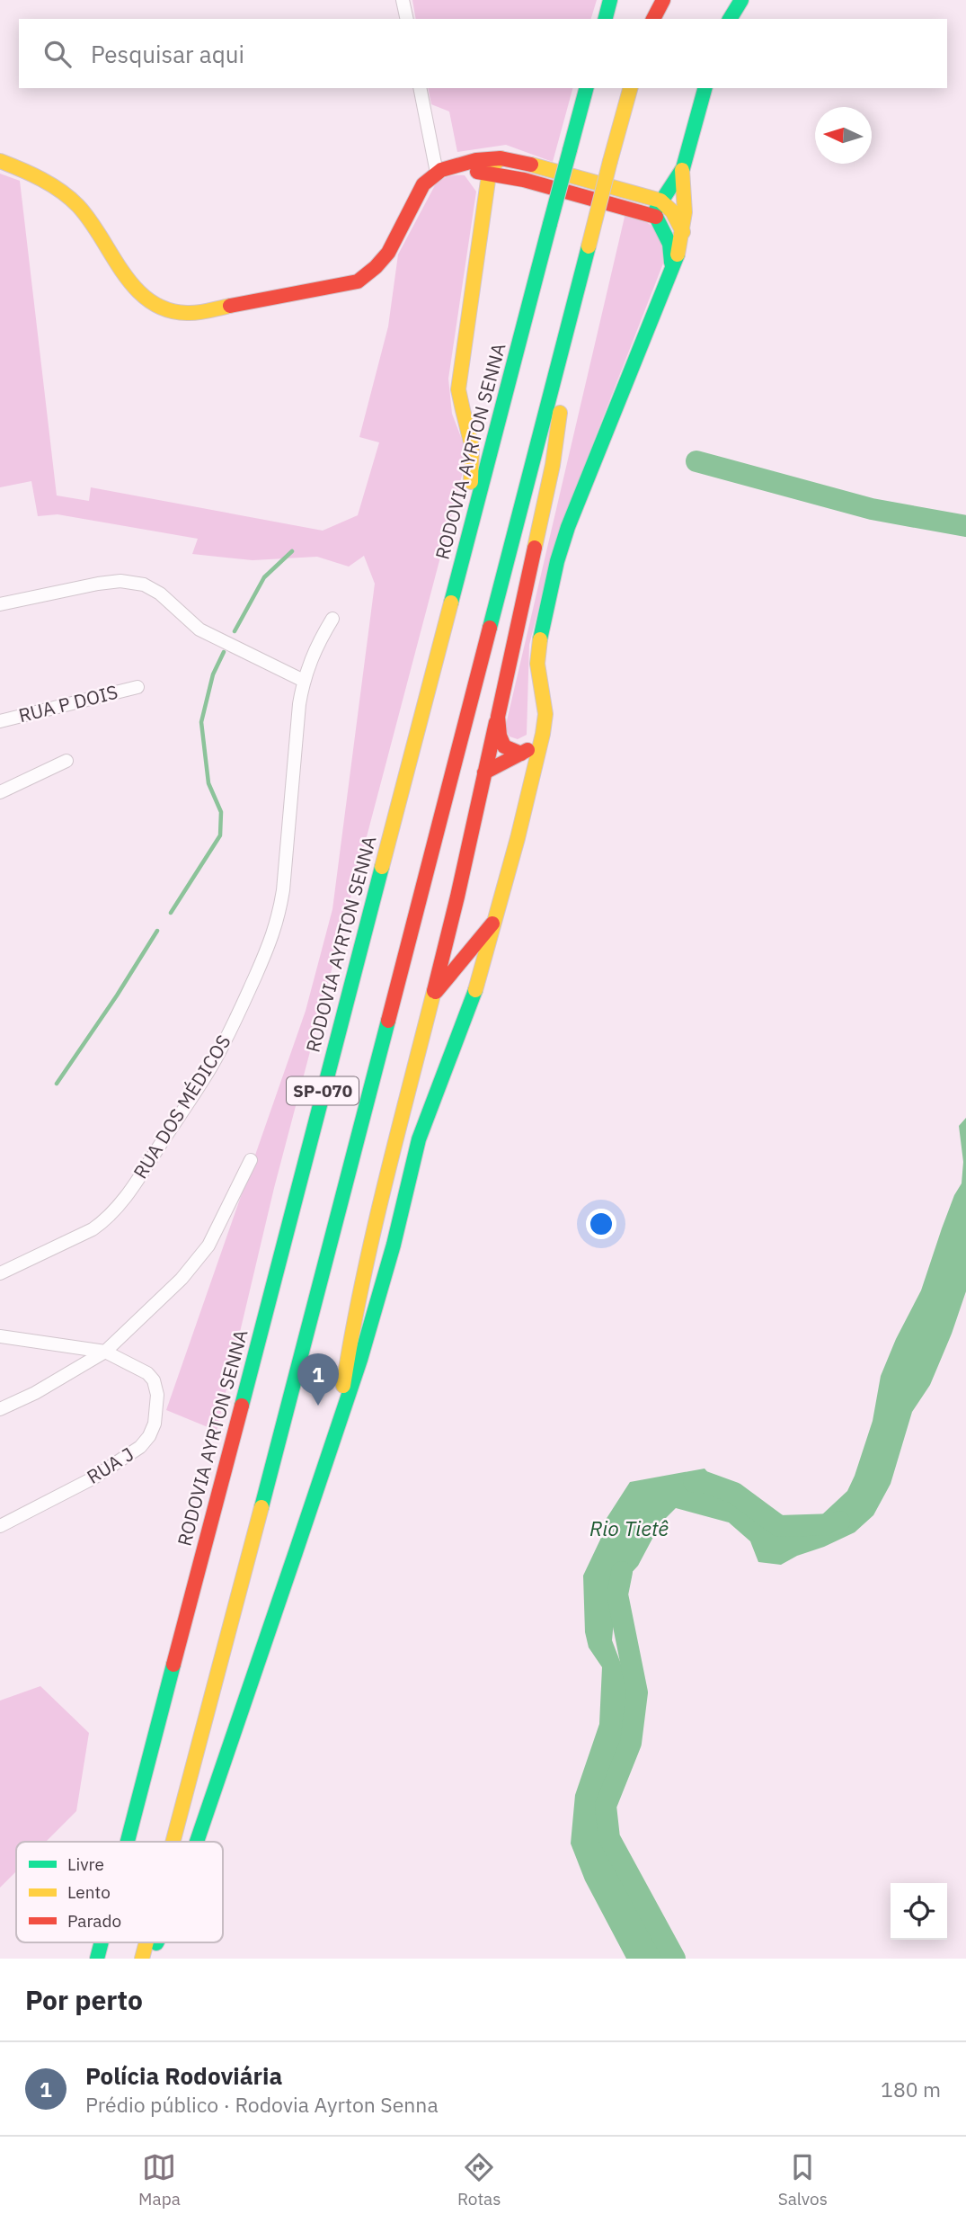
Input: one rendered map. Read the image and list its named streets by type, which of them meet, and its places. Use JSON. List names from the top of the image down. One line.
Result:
{"streets":{"main road":["RODOVIA AYRTON SENNA","SP-070"],"street":["RUA P DOIS","RUA DOS MÉDICOS","RUA J"]},"water":["Rio Tietê"],"legend":["Livre","Lento","Parado"],"north":"left","page":{"search":"Pesquisar aqui","pins":"1","heading":"Por perto","list":[{"mark":"1","name":"Polícia Rodoviária","note":"Prédio público · Rodovia Ayrton Senna","value":"180 m"}],"nav":["Mapa","Rotas","Salvos"]}}
